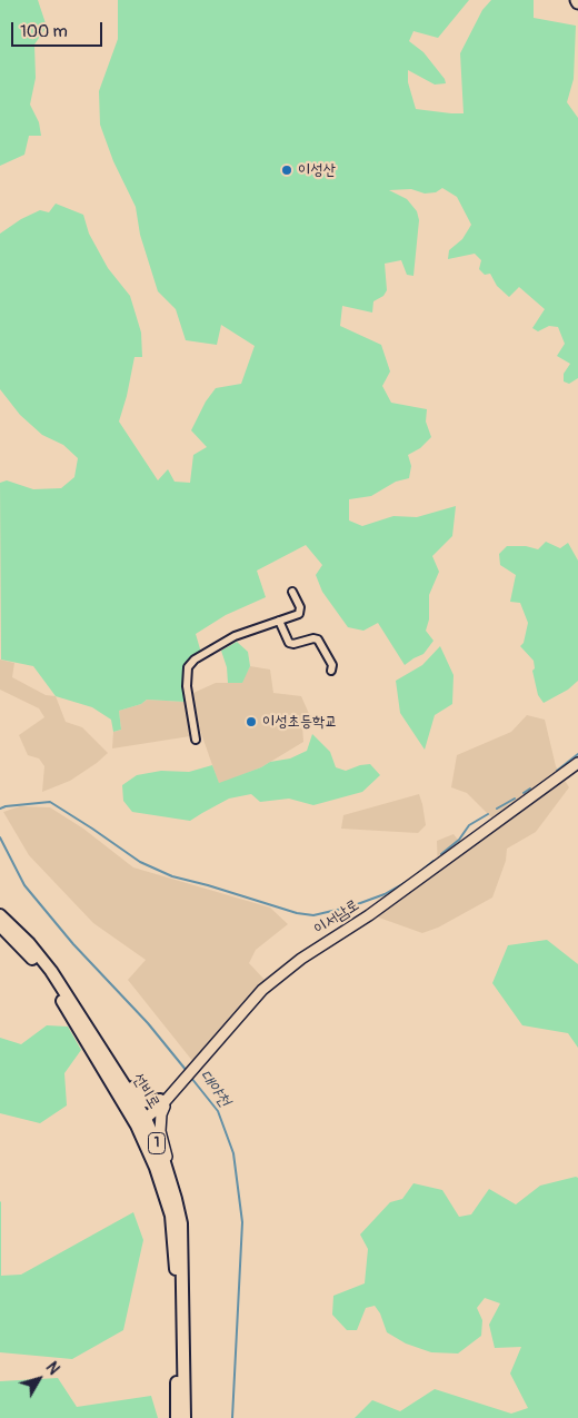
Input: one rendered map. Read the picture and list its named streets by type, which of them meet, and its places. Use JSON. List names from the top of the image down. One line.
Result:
{"streets":{"main road":["이서남로","선비로","1"]},"crossings":[["이서남로","선비로"]],"water":["대야천"],"places":["이성산","이성초등학교"],"scale_bar":"100 m","north":"top right"}
